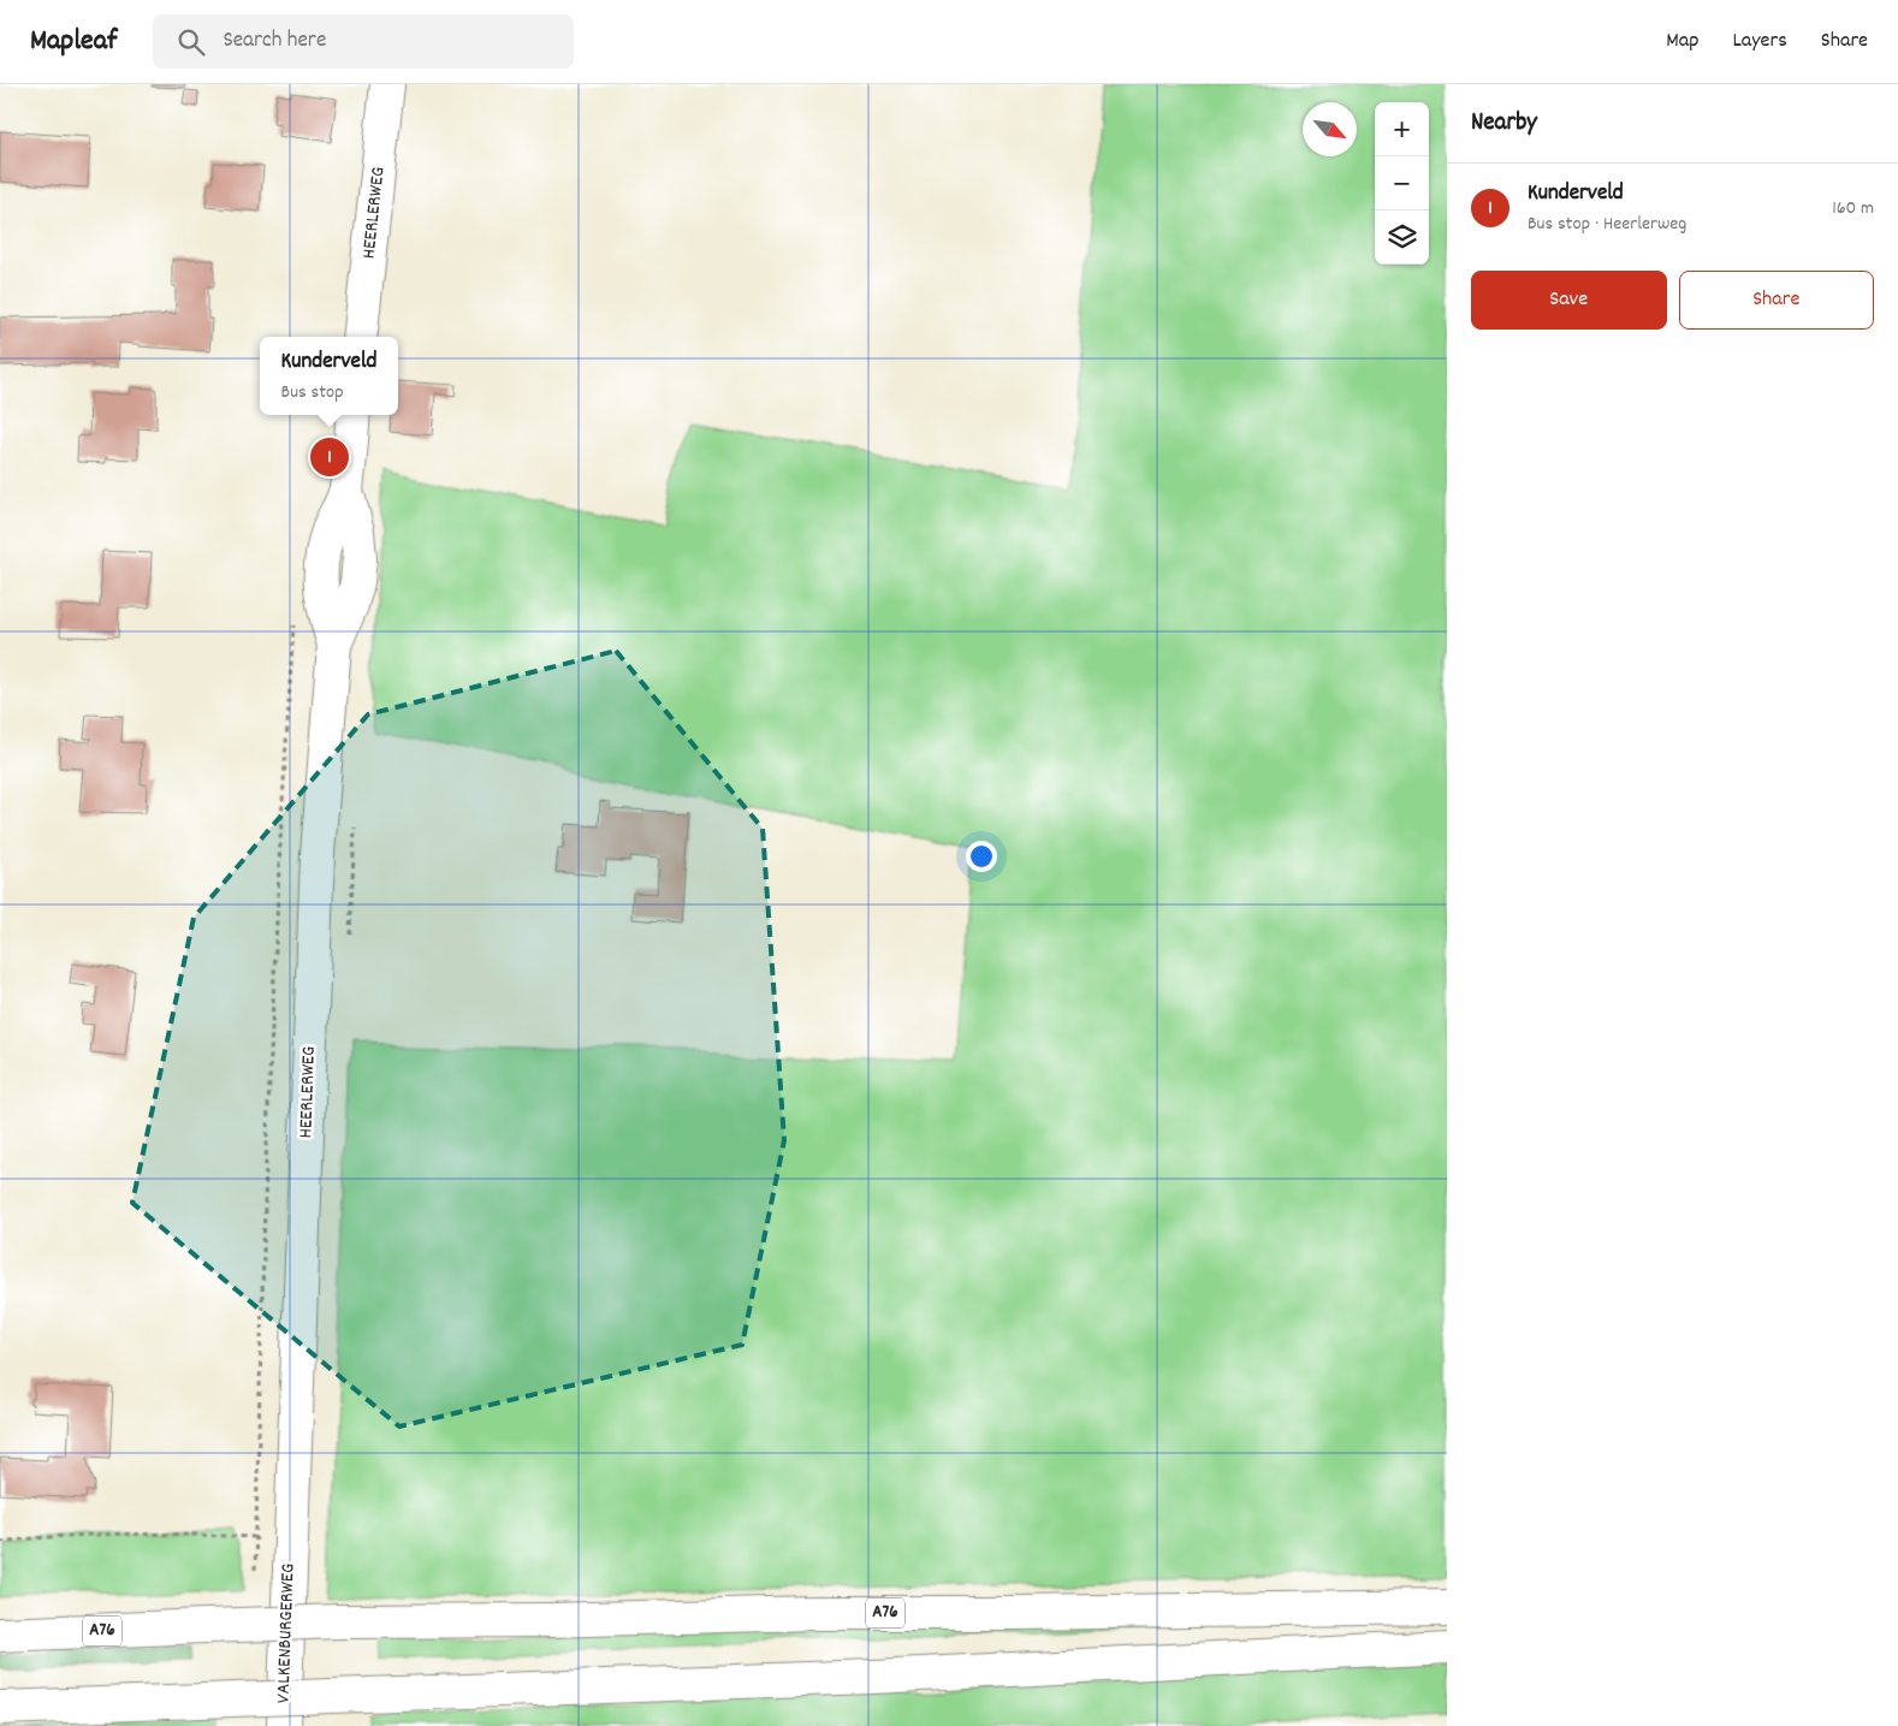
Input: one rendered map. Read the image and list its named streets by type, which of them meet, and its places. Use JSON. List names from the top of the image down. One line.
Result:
{"streets":{"main road":["HEERLERWEG","A76","VALKENBURGERWEG"]},"crossings":[["HEERLERWEG","VALKENBURGERWEG"]],"north":"bottom right","page":{"header":"Mapleaf","search":"Search here","nav":["Map","Layers","Share"],"heading":"Nearby","map_buttons":["+","−"],"list":[{"mark":"1","name":"Kunderveld","note":"Bus stop · Heerlerweg","value":"160 m"}],"buttons":["Save","Share"],"popup":["Kunderveld","Bus stop"],"pins":"1"}}
